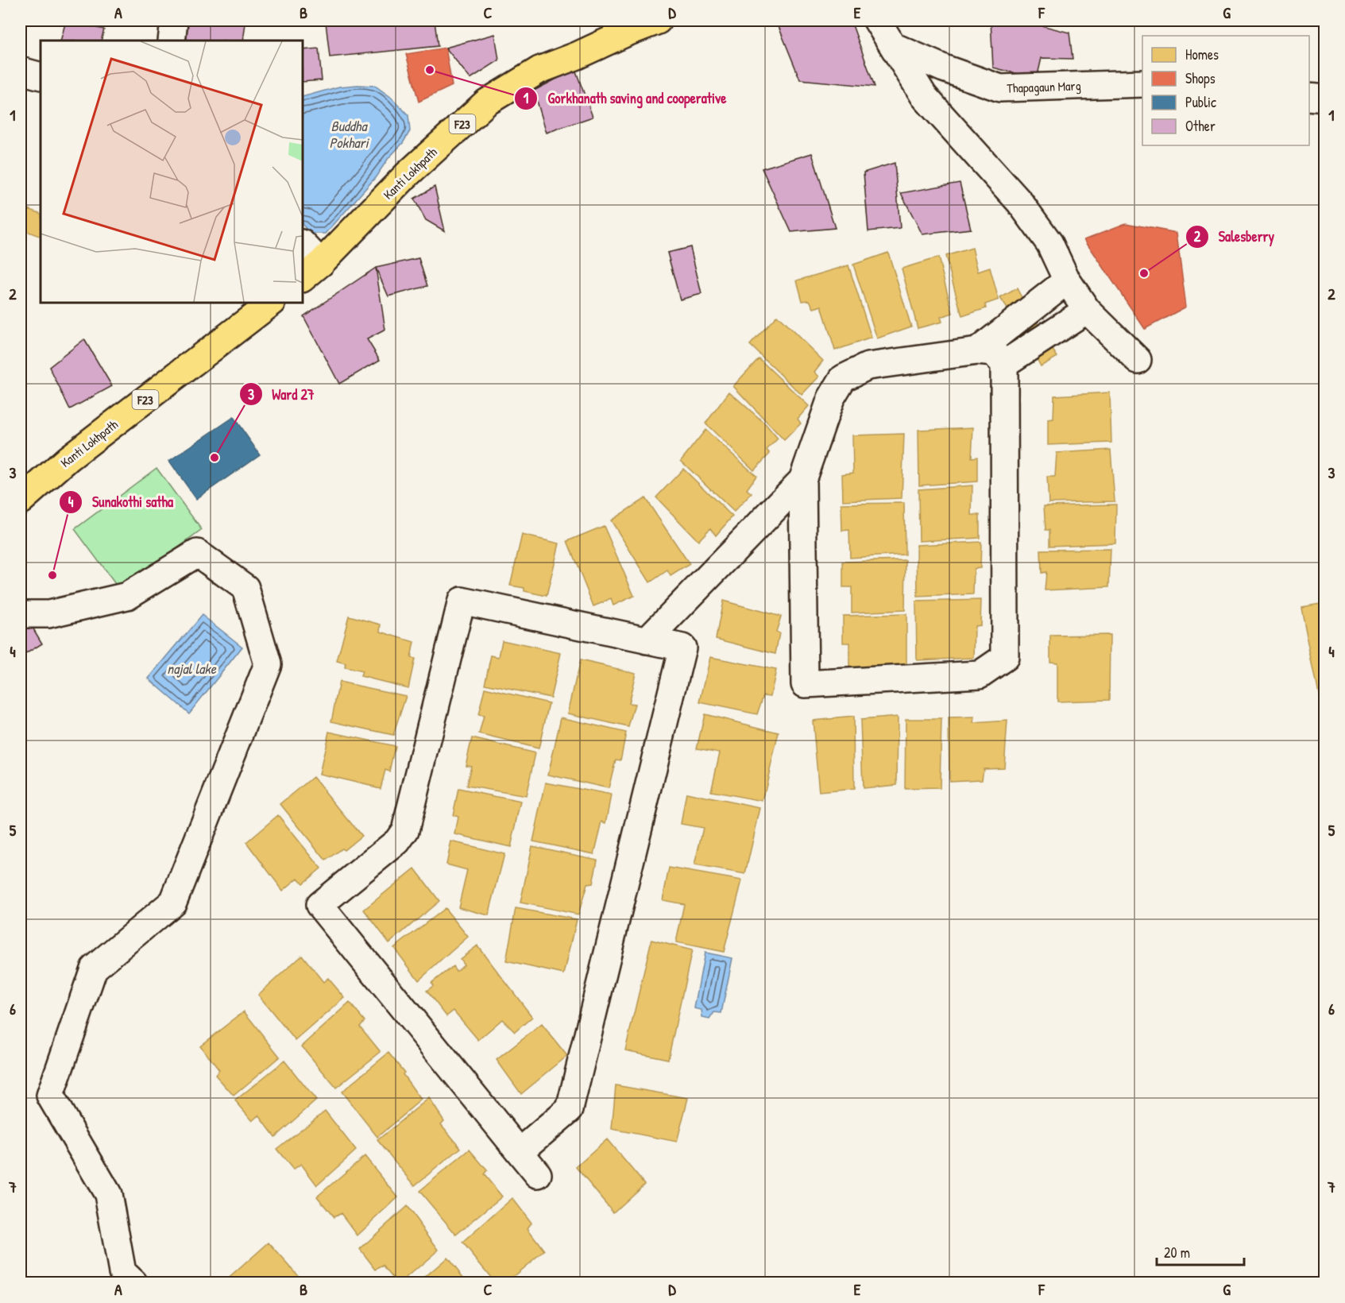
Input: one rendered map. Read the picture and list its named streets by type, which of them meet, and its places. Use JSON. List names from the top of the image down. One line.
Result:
{"streets":{"main road":["F23","Kanti Lokhpath"],"street":["Thapagaun Marg"]},"water":["Buddha Pokhari","najal lake"],"places":["Gorkhanath saving and cooperative","Salesberry","Ward 27","Sunakothi satha"],"legend":["Homes","Shops","Public","Other"],"scale_bar":"20 m","grid":{"columns":["A","B","C","D","E","F","G"],"rows":["1","2","3","4","5","6","7"]}}
